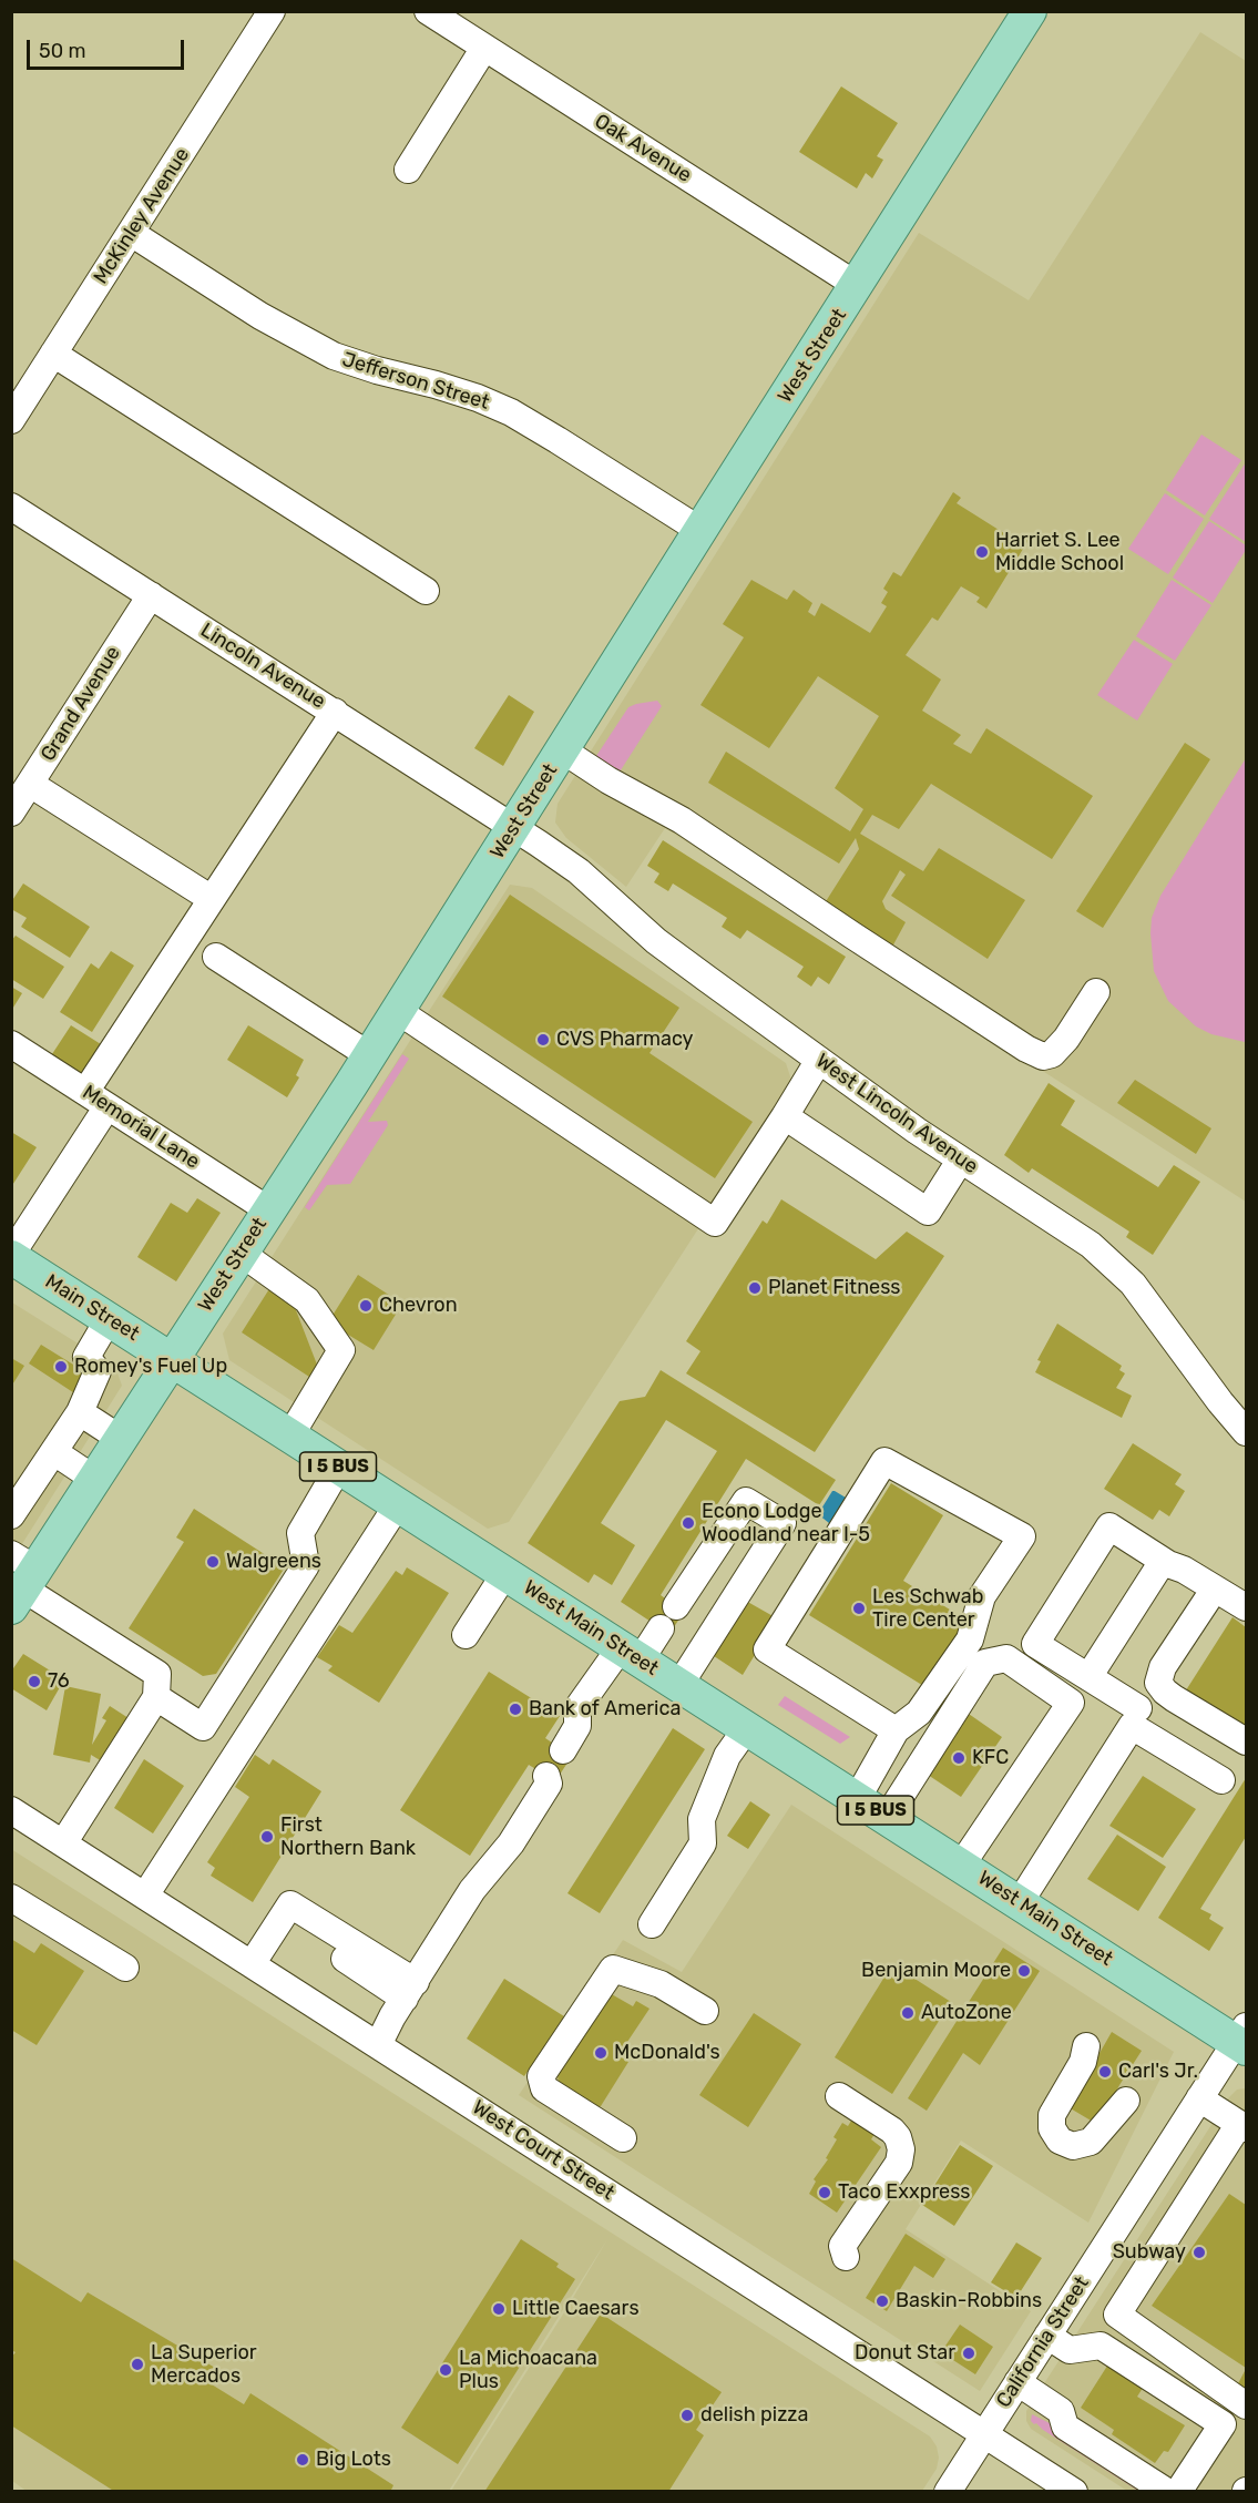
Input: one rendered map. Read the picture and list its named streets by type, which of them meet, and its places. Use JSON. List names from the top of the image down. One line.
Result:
{"streets":{"main road":["West Street","Main Street","I 5 BUS","West Main Street"],"street":["Oak Avenue","McKinley Avenue","Jefferson Street","Lincoln Avenue","Grand Avenue","West Lincoln Avenue","Memorial Lane","West Court Street","California Street"]},"crossings":[["Oak Avenue","West Street"],["McKinley Avenue","Jefferson Street"],["West Street","Jefferson Street"],["West Street","Lincoln Avenue"],["West Street","West Lincoln Avenue"],["West Street","Memorial Lane"],["West Street","Main Street"],["West Street","West Main Street"],["Lincoln Avenue","Grand Avenue"],["Lincoln Avenue","West Lincoln Avenue"],["Main Street","West Main Street"],["West Main Street","California Street"],["West Court Street","California Street"]],"places":["Harriet S. Lee Middle School","CVS Pharmacy","Planet Fitness","Chevron","Romey's Fuel Up","Econo Lodge Woodland near I-5","Walgreens","Les Schwab Tire Center","76","Bank of America","KFC","First Northern Bank","Benjamin Moore","AutoZone","McDonald's","Carl's Jr.","Taco Exxpress","Subway","Baskin-Robbins","Little Caesars","Donut Star","La Superior Mercados","La Michoacana Plus","delish pizza","Big Lots"],"scale_bar":"50 m"}
